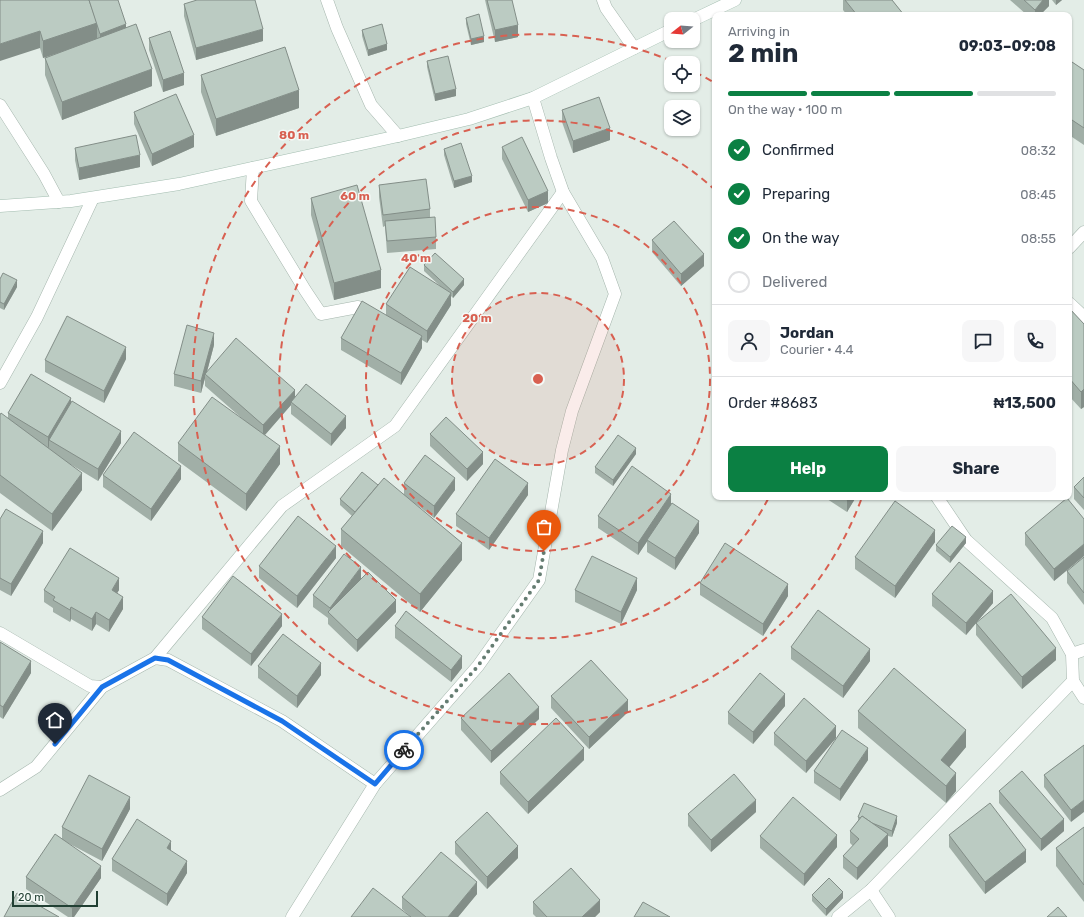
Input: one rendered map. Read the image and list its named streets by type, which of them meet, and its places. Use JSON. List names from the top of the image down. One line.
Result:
{"scale_bar":"20 m","north":"left","page":{"heading":["2 min","Arriving in","09:03–09:08"],"panel":["Jordan","Courier · 4.4","Order #8683","₦13,500"],"bar":"On the way · 100 m","list":[["Confirmed","08:32"],["Preparing","08:45"],["On the way","08:55"],"Delivered"],"buttons":["Help","Share"],"scale":"20 m"},"rings":["80 m","60 m","40 m","20 m"]}
